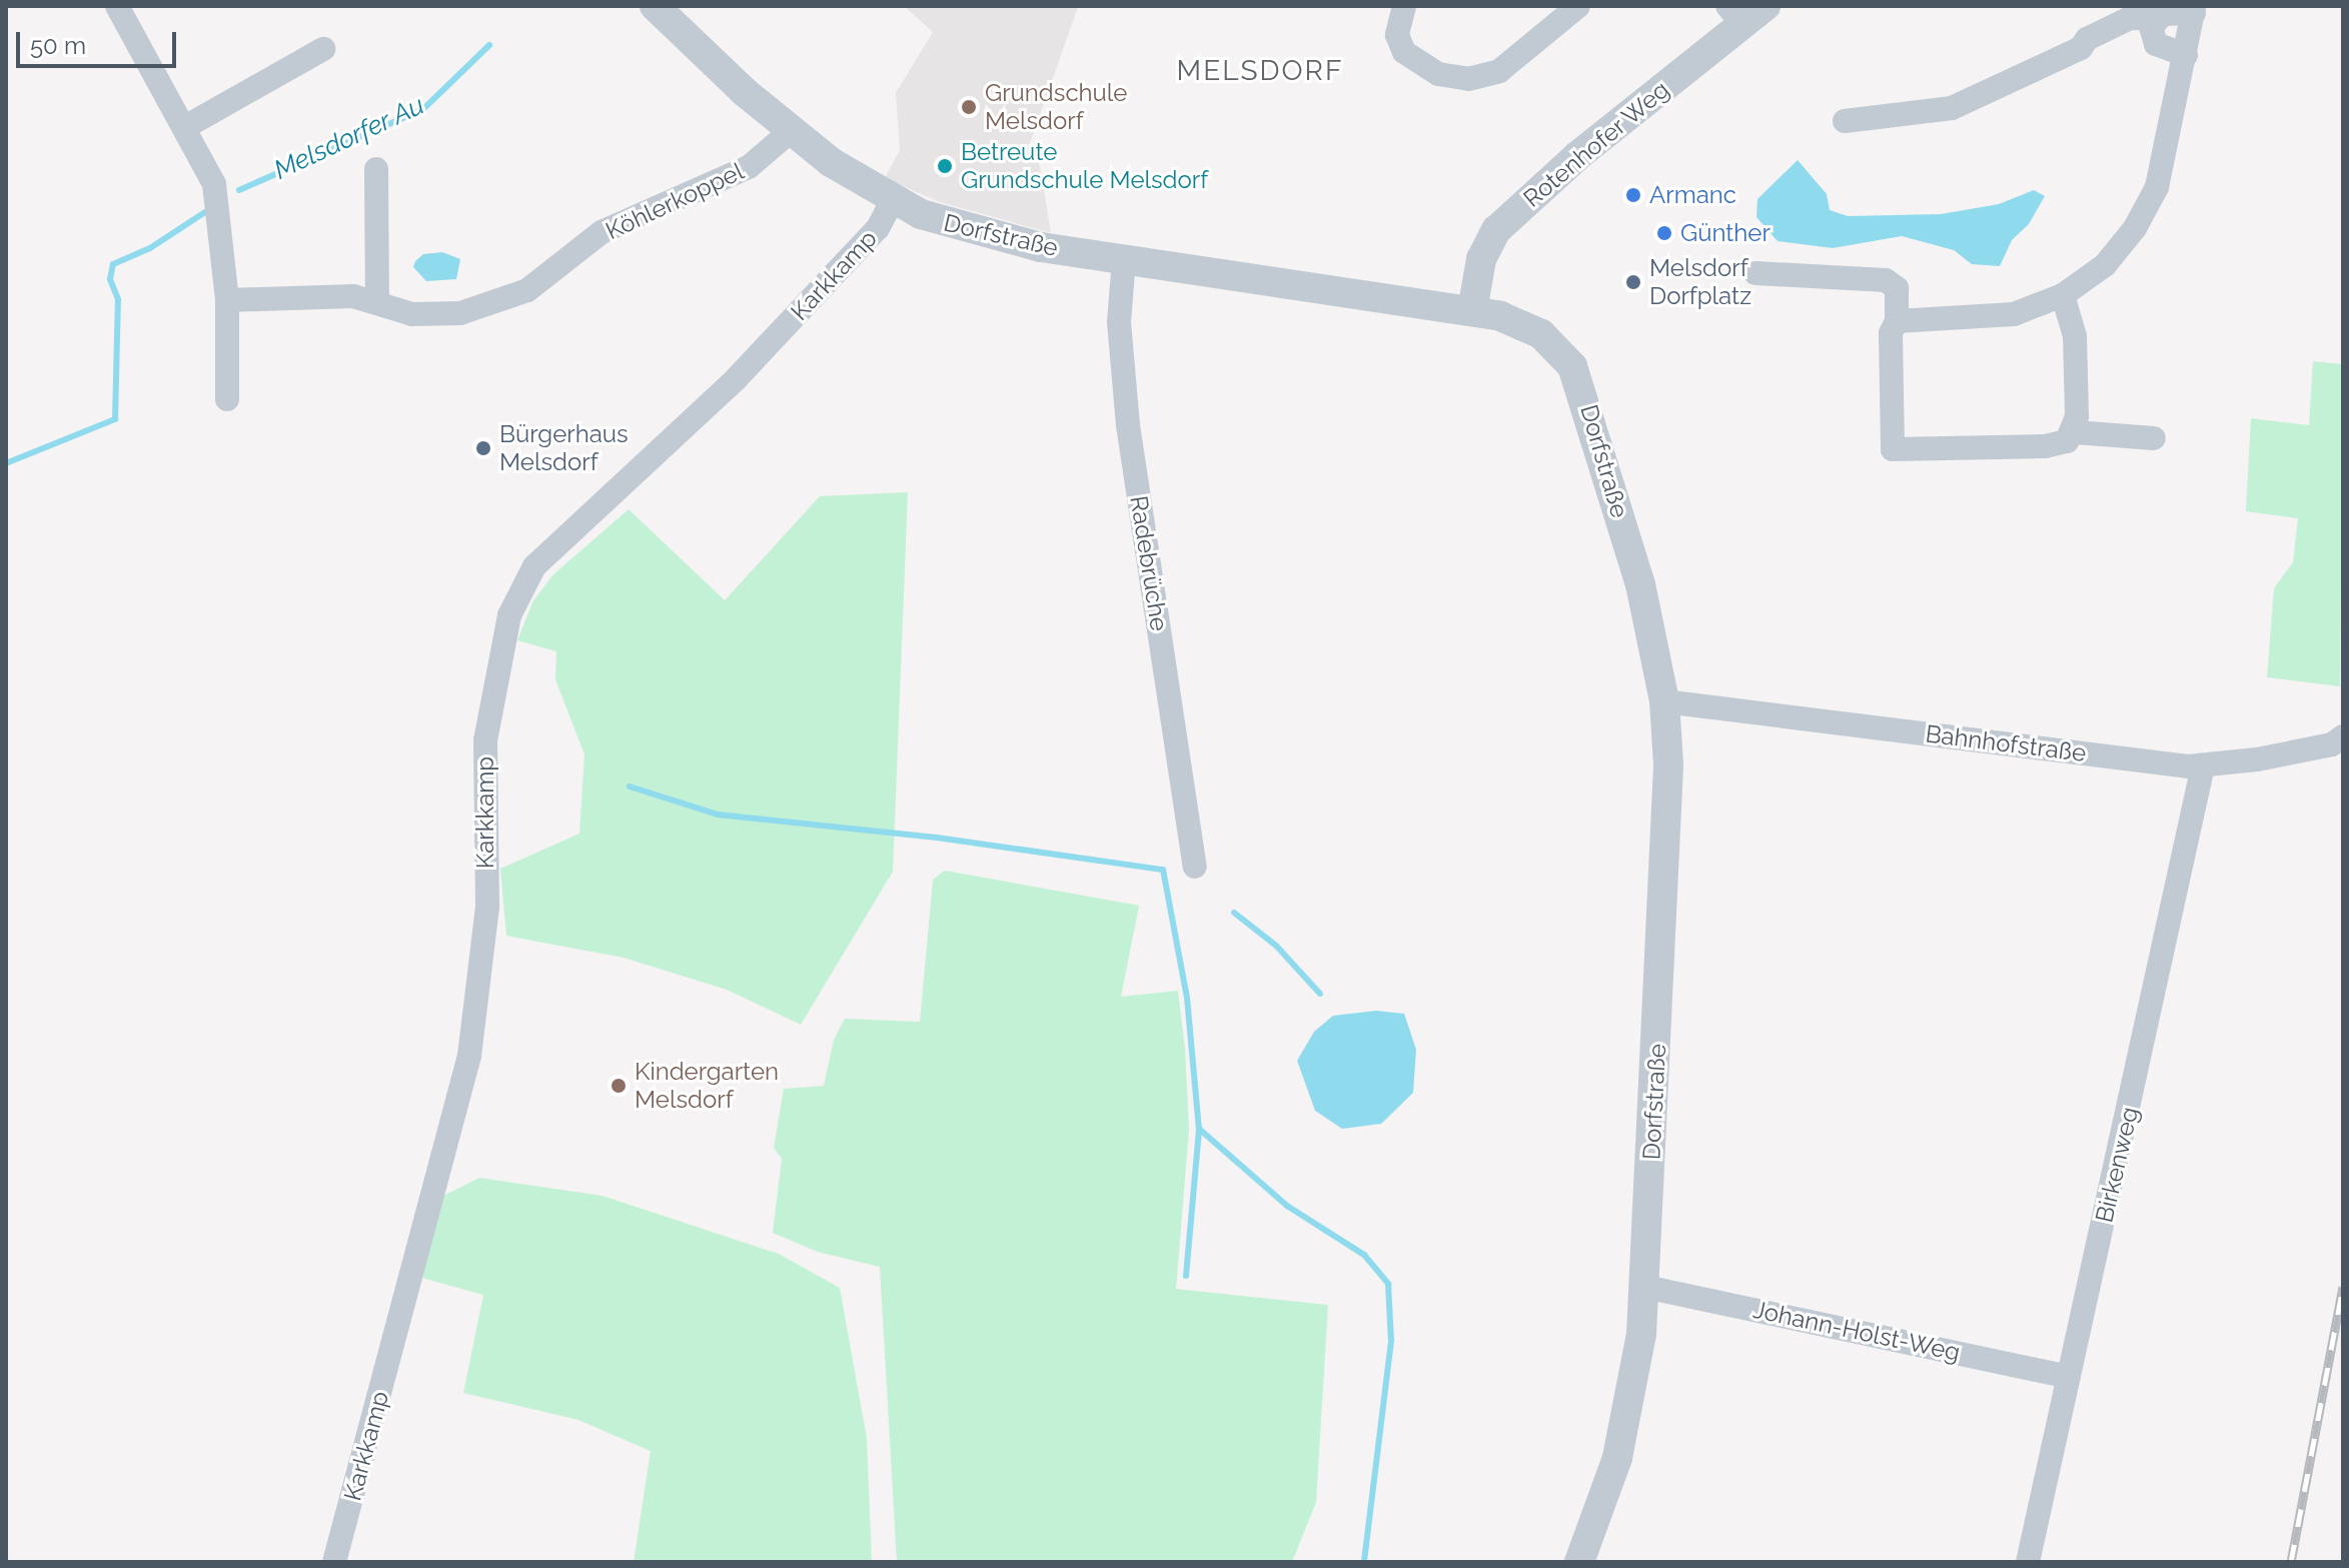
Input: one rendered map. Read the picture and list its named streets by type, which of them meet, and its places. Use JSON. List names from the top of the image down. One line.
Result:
{"streets":{"street":["Rotenhofer Weg","Köhlerkoppel","Dorfstraße","Karkkamp","Radebrüche","Bahnhofstraße","Birkenweg","Johann-Holst-Weg"]},"crossings":[["Rotenhofer Weg","Dorfstraße"],["Köhlerkoppel","Dorfstraße"],["Dorfstraße","Karkkamp"],["Dorfstraße","Radebrüche"],["Dorfstraße","Bahnhofstraße"],["Dorfstraße","Johann-Holst-Weg"],["Bahnhofstraße","Birkenweg"],["Birkenweg","Johann-Holst-Weg"]],"districts":["MELSDORF"],"water":["Melsdorfer Au"],"places":["Grundschule Melsdorf","Betreute Grundschule Melsdorf","Armanc","Günther","Melsdorf Dorfplatz","Bürgerhaus Melsdorf","Kindergarten Melsdorf"],"scale_bar":"50 m"}
